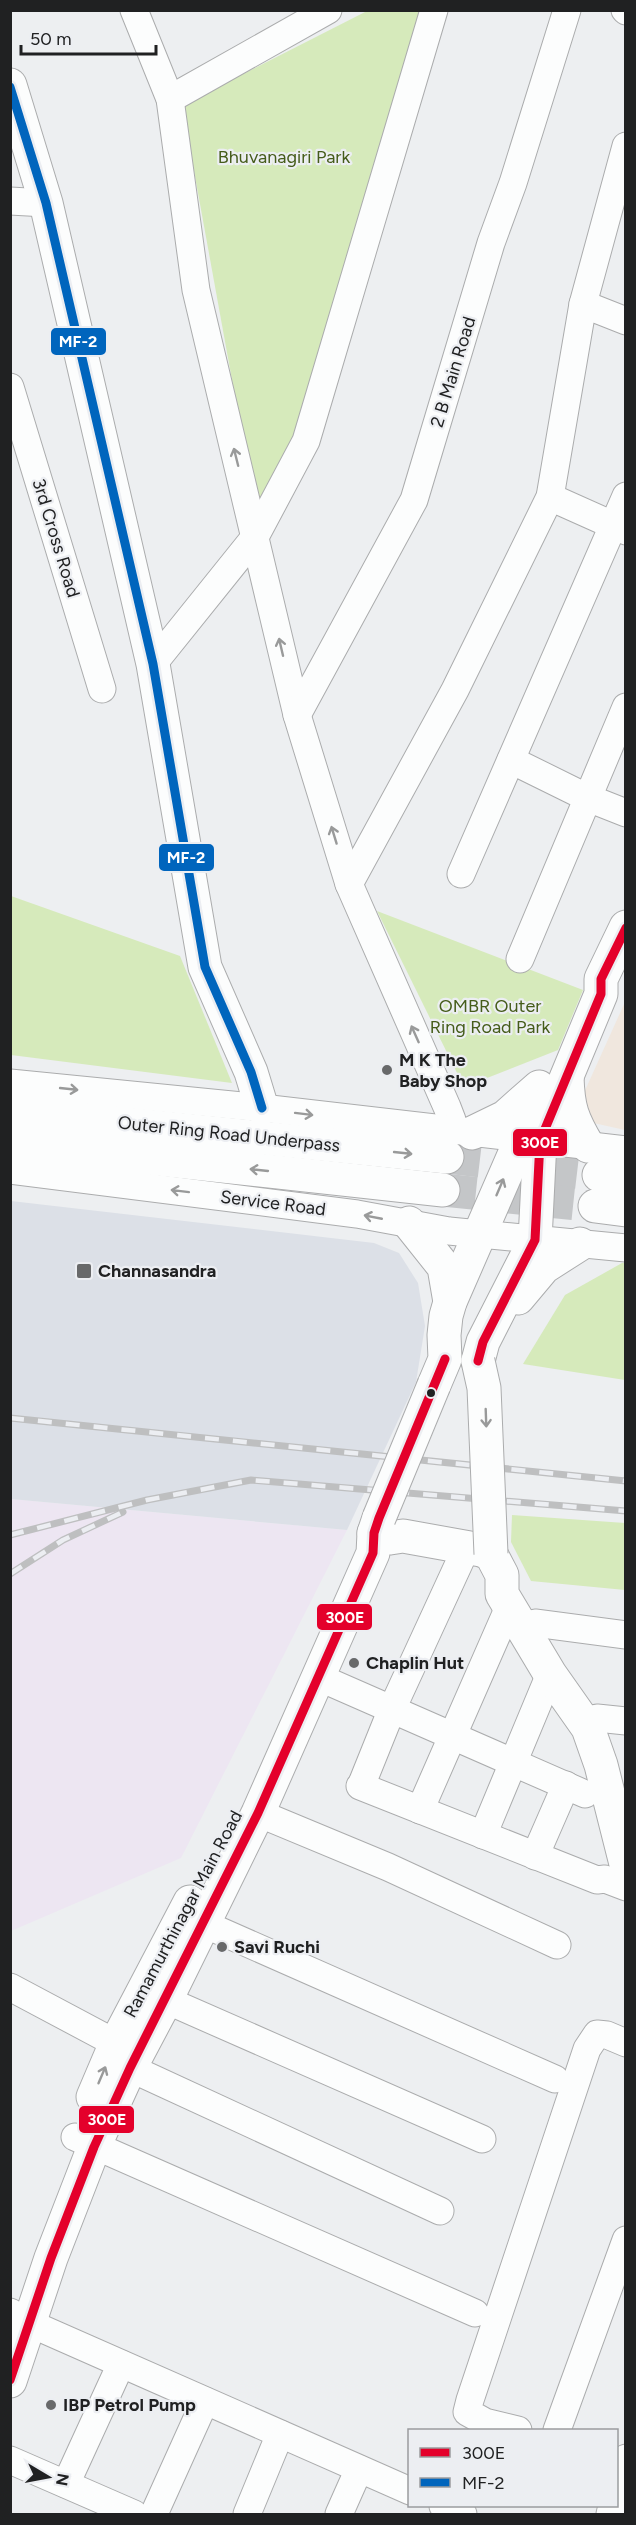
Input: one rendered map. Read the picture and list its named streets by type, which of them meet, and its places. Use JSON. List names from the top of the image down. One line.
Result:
{"streets":{"main road":["Outer Ring Road Underpass","Ramamurthinagar Main Road"],"street":["2 B Main Road","3rd Cross Road","Service Road"]},"crossings":[["Service Road","Ramamurthinagar Main Road"]],"parks":["Bhuvanagiri Park","OMBR Outer Ring Road Park"],"places":{"other":["M K The Baby Shop","Chaplin Hut","Savi Ruchi","IBP Petrol Pump"],"transit":["Channasandra"]},"lines":["transit line MF-2","transit line 300E"],"legend":["300E","MF-2"],"scale_bar":"50 m","north":"right"}
